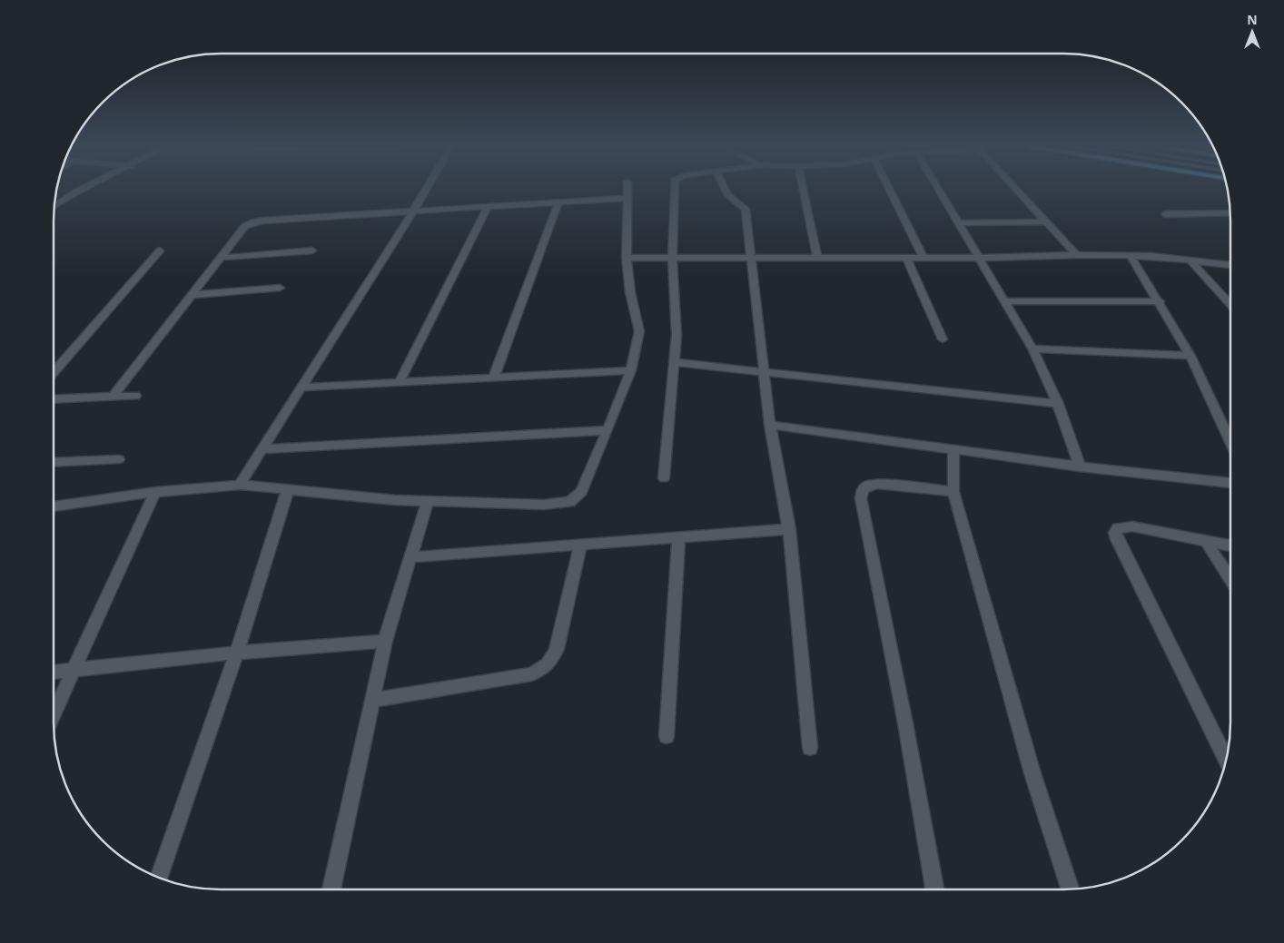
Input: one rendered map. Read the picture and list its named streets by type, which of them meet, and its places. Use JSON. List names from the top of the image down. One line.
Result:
{"north":"top"}
